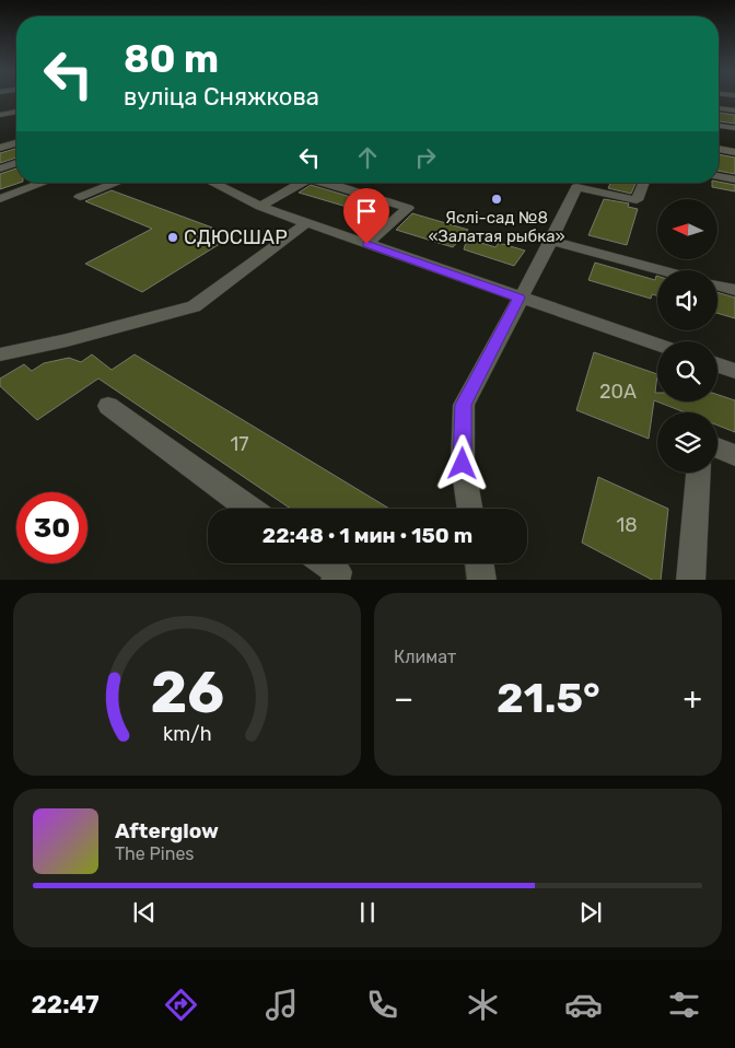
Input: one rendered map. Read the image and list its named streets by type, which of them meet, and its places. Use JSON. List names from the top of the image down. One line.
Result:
{"places":["Яслі-сад №8 «Залатая рыбка»","СДЮСШАР"],"house_numbers":["20А","17","18"],"north":"left","page":{"turn":["80 m","вуліца Сняжкова"],"limit":"30","trip":"22:48 · 1 мин · 150 m","tile":"Климат","heat":["−","21.5°","+"],"song":["Afterglow","The Pines"],"tabs":"22:47","gauge":["26","km/h"]}}
